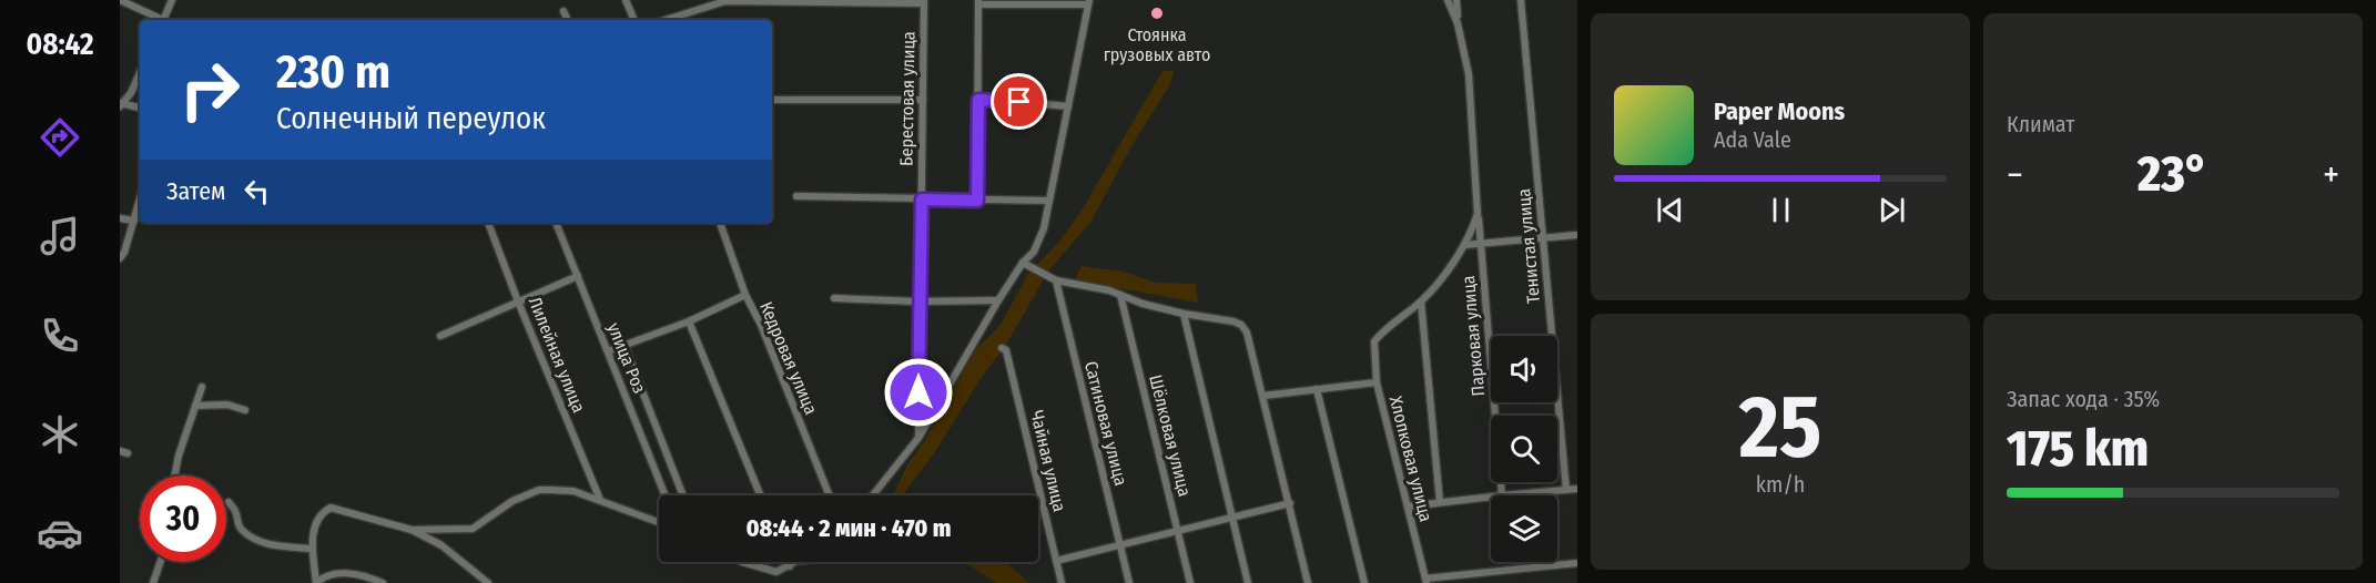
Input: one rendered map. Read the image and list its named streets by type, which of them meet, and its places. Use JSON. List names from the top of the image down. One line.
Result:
{"streets":{"street":["Берестовая улица","Тенистая улица","Парковая улица","Лилейная улица","улица Роз","Кедровая улица","Сатиновая улица","Шёлковая улица","Хлопковая улица","Чайная улица"]},"places":["Стоянка грузовых авто"],"page":{"tabs":"08:42","tile":["Климат",["25","km/h"],["Запас хода · 35%","175 km"]],"turn":["230 m","Солнечный переулок"],"song":["Paper Moons","Ada Vale"],"heat":["−","23°","+"],"then":"Затем","limit":"30","trip":"08:44 · 2 мин · 470 m"}}
